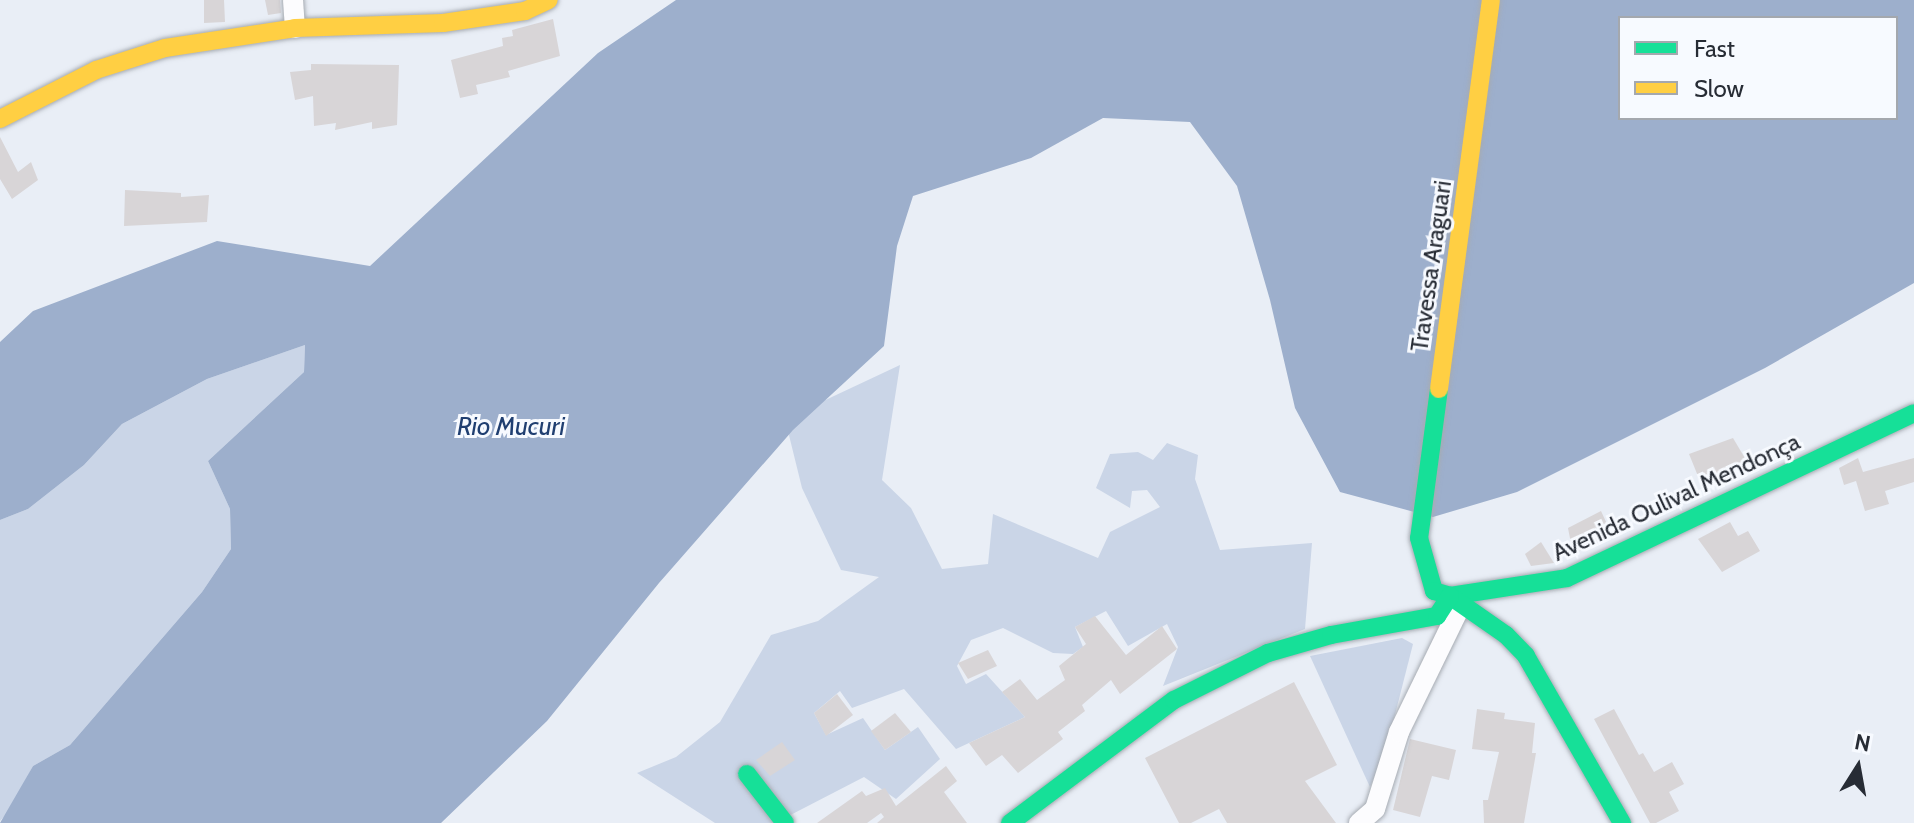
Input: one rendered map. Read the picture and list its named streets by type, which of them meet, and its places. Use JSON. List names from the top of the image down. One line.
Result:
{"streets":{"street":["Travessa Araguari","Avenida Oulival Mendonça"]},"crossings":[["Travessa Araguari","Avenida Oulival Mendonça"]],"water":["Rio Mucuri"],"legend":["Fast","Slow"],"north":"top"}
